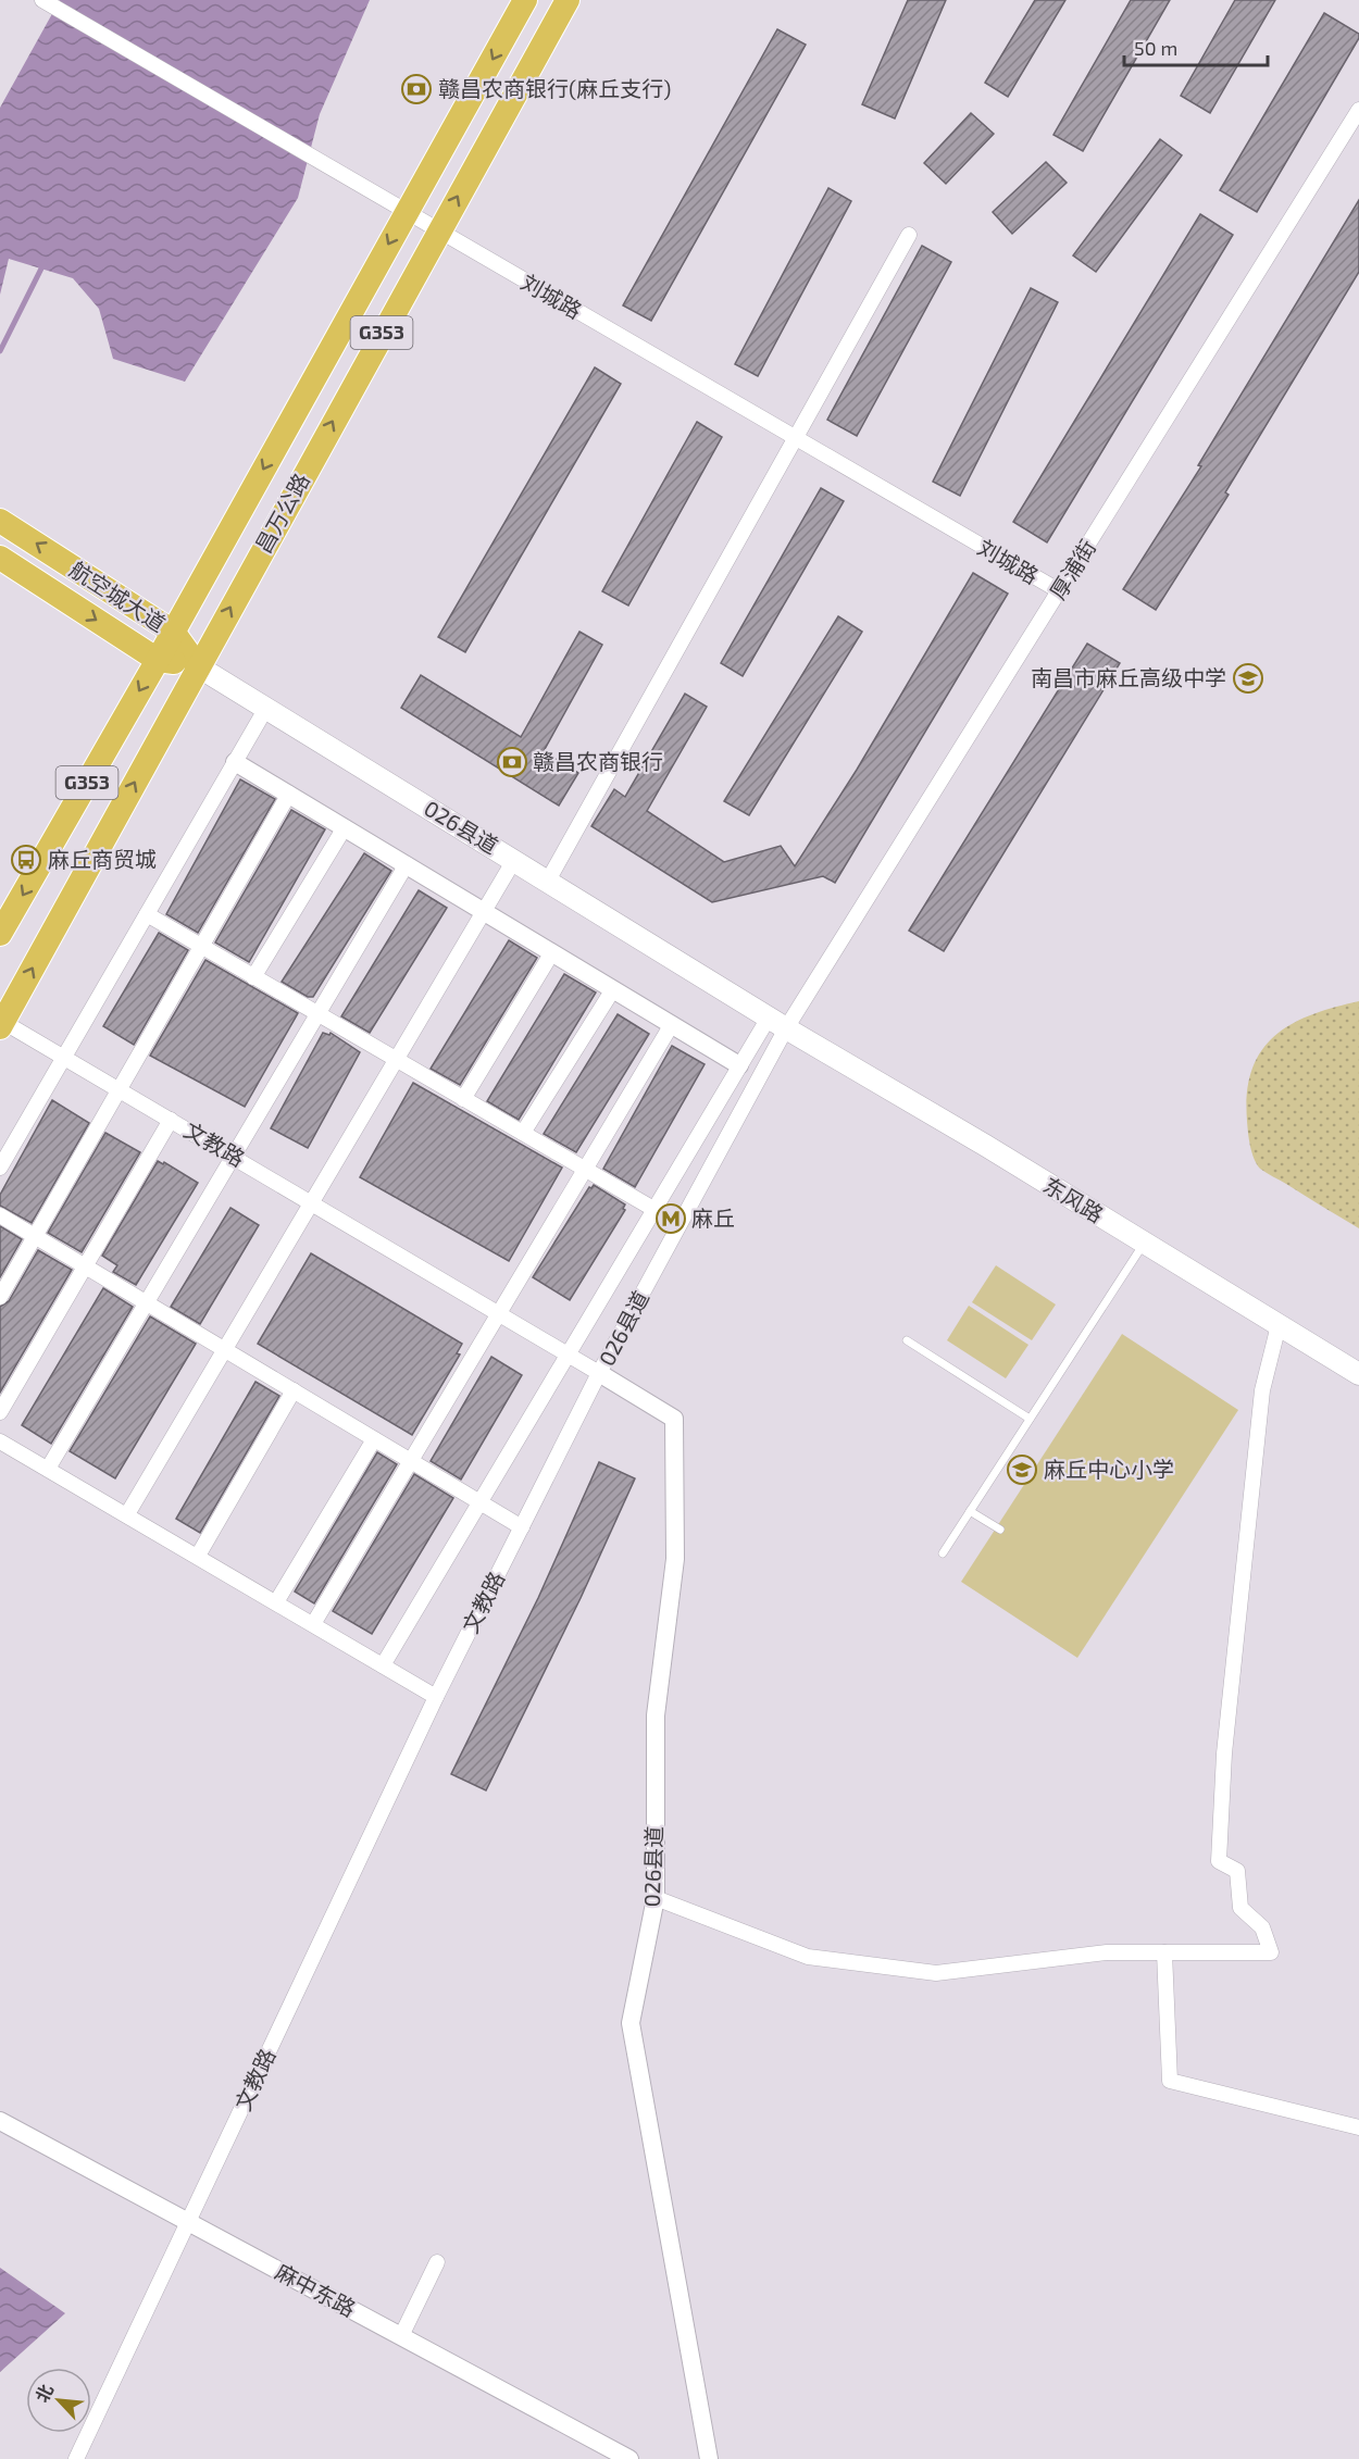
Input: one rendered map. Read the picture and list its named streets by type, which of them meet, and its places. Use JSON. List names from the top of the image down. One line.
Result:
{"streets":{"highway":["G353","昌万公路","航空城大道"],"main road":["026县道","东风路"],"street":["刘城路","厚浦街","文教路","麻中东路"]},"crossings":[["刘城路","昌万公路"],["刘城路","厚浦街"],["昌万公路","航空城大道"],["昌万公路","026县道"],["昌万公路","文教路"],["厚浦街","026县道"],["厚浦街","东风路"],["航空城大道","026县道"],["026县道","文教路"],["026县道","东风路"],["文教路","麻中东路"]],"places":{"bank":["赣昌农商银行(麻丘支行)","赣昌农商银行"],"school or university":["南昌市麻丘高级中学","麻丘中心小学"],"bus stop":["麻丘商贸城"],"metro station":["麻丘"]},"scale_bar":"50 m","north":"top left"}
